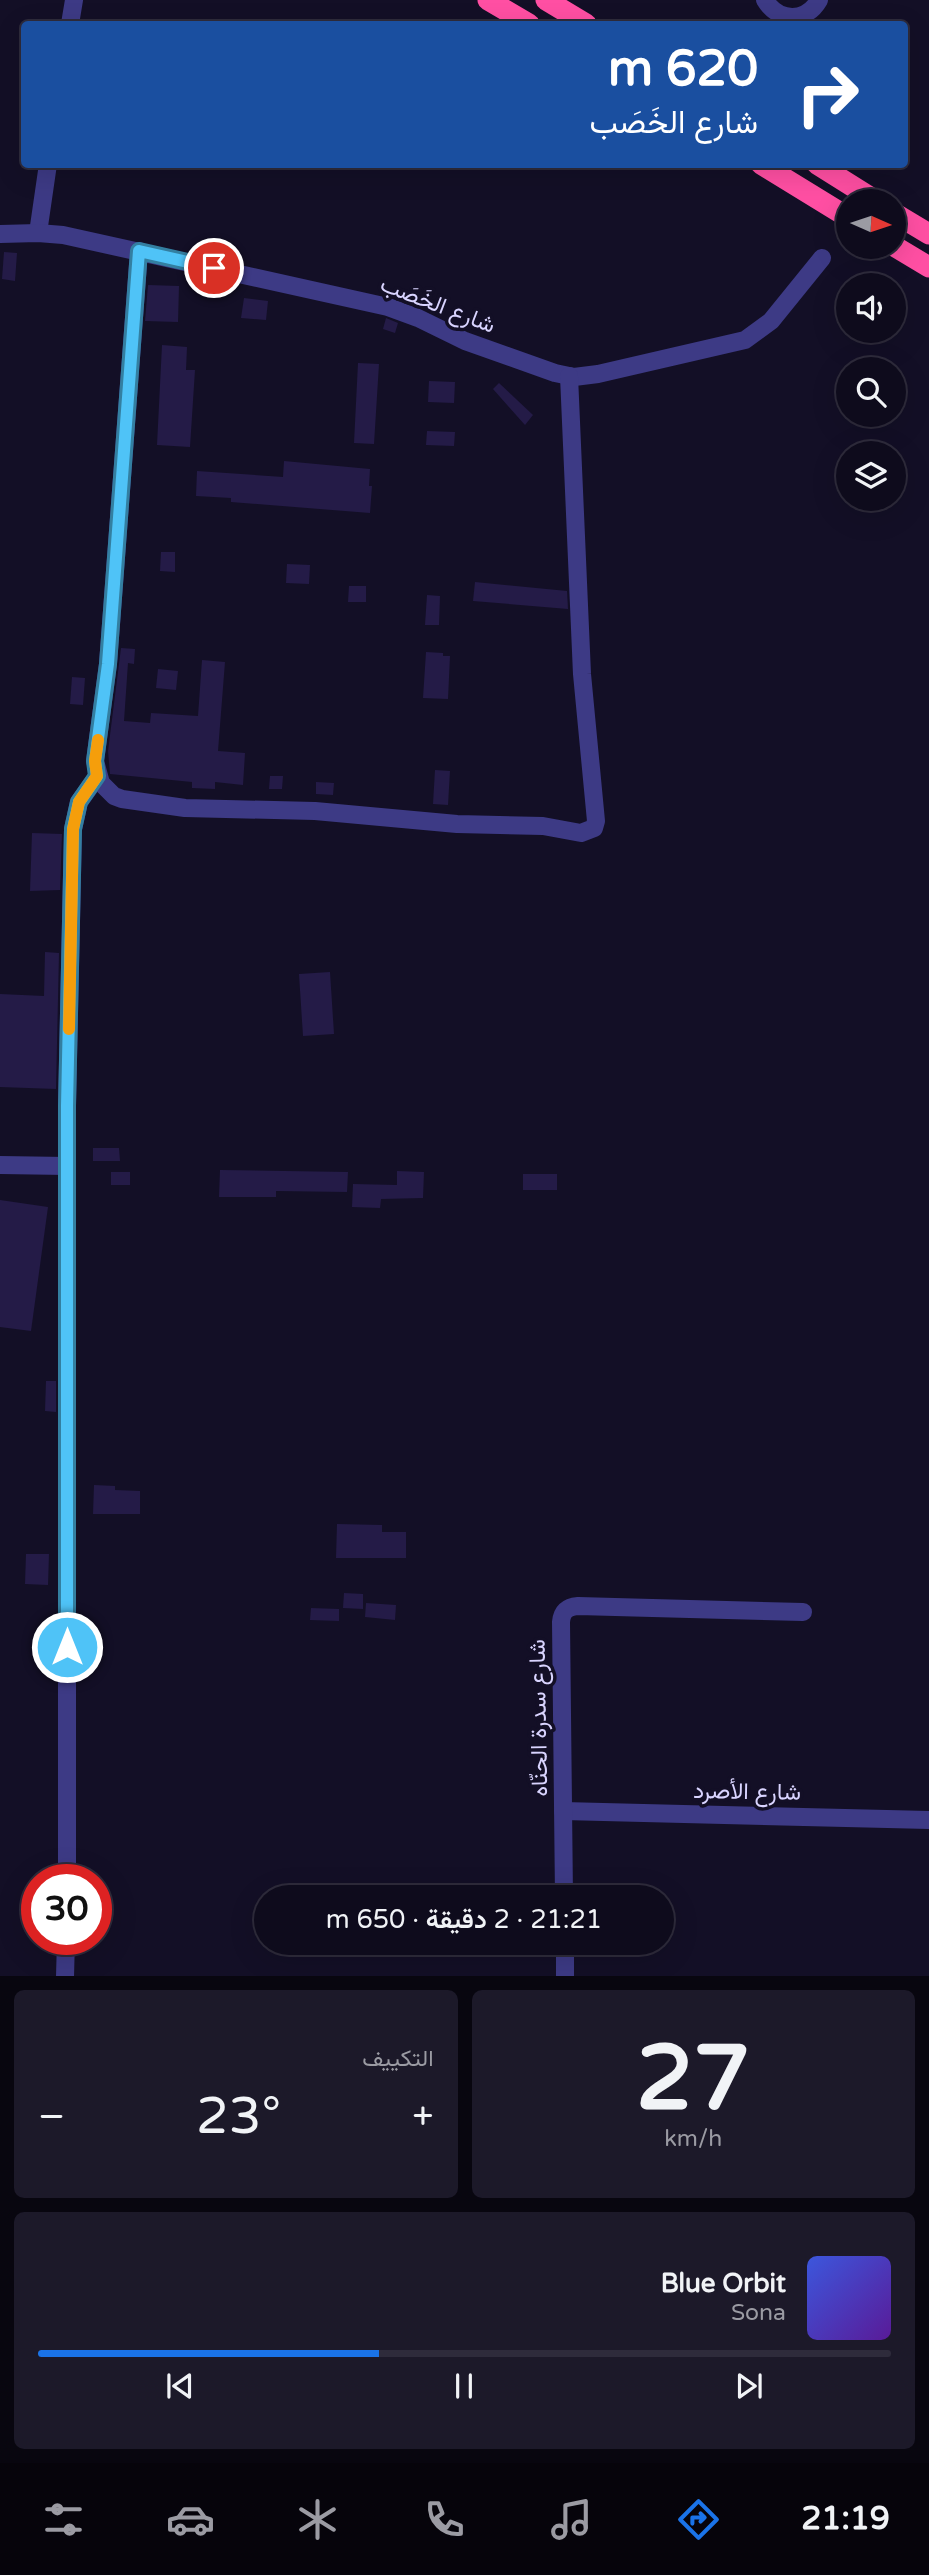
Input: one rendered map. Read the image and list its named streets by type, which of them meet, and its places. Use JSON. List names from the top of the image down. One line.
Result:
{"streets":{"street":["شارع الخَصَب","شارع سدرة الحنّاه","شارع الأصرد"]},"crossings":[["شارع سدرة الحنّاه","شارع الأصرد"]],"north":"right","page":{"turn":["620 m","شارع الخَصَب"],"limit":"30","trip":"21:21 · 2 دقيقة · 650 m","tile":[["27","km/h"],"التكييف"],"heat":["−","23°","+"],"song":["Blue Orbit","Sona"],"tabs":"21:19"}}
